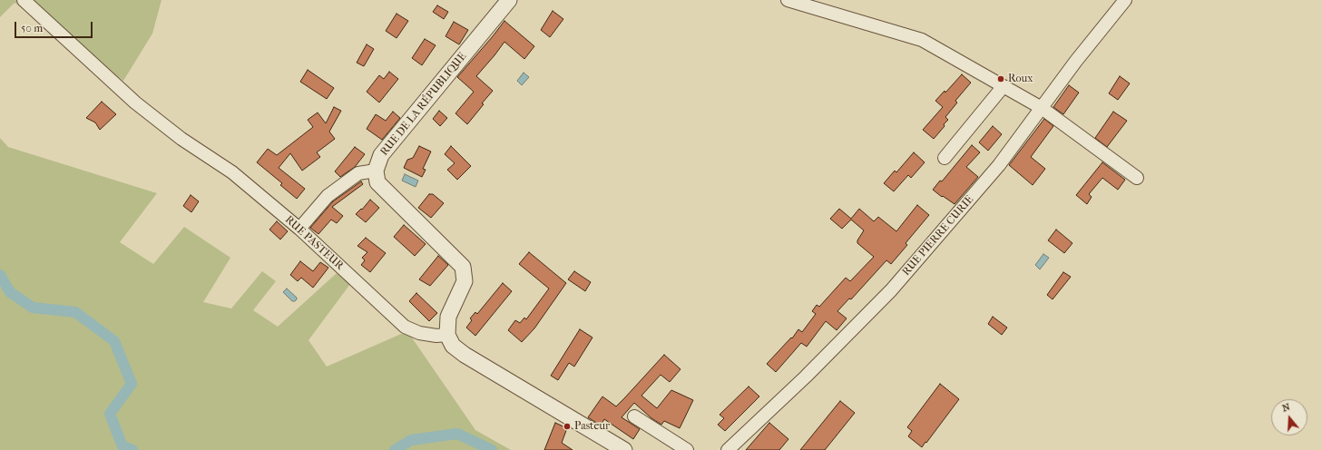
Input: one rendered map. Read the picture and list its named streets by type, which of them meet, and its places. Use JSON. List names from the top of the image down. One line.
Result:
{"streets":{"street":["RUE DE LA RÉPUBLIQUE","RUE PIERRE CURIE","RUE PASTEUR"]},"places":["Roux","Pasteur"],"scale_bar":"50 m","north":"top"}
